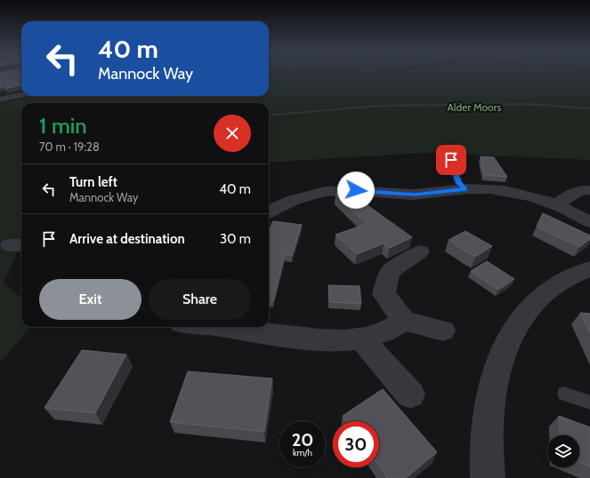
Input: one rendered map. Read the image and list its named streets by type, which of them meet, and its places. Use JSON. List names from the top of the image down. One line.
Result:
{"parks":["Alder Moors"],"page":{"turn":["40 m","Mannock Way"],"heading":["1 min","70 m · 19:28"],"list":[{"name":"Turn left","note":"Mannock Way","value":"40 m"},{"name":"Arrive at destination","value":"30 m"}],"buttons":["Exit","Share"],"speed":"20 km/h","limit":"30"}}
